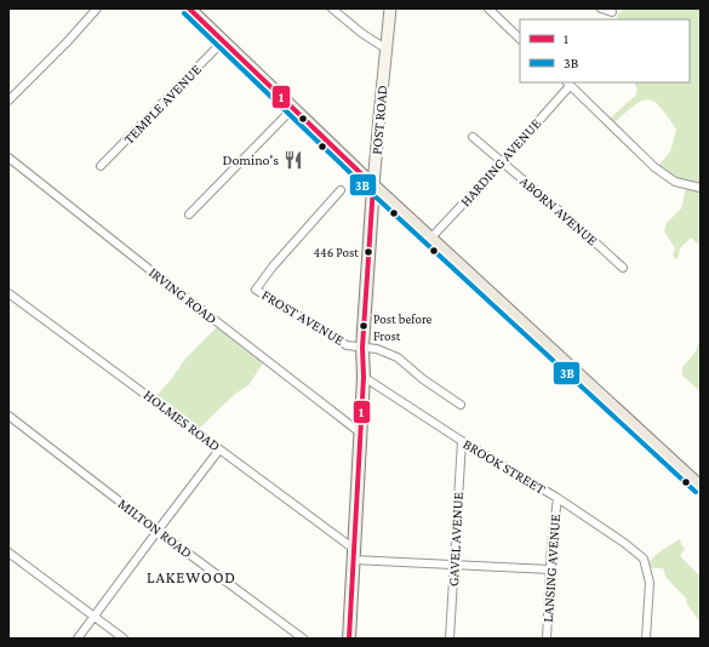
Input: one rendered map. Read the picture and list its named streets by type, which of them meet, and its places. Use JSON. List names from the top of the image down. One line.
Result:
{"streets":{"main road":["POST ROAD"],"street":["TEMPLE AVENUE","HARDING AVENUE","ABORN AVENUE","IRVING ROAD","FROST AVENUE","HOLMES ROAD","BROOK STREET","MILTON ROAD","GAVEL AVENUE","LANSING AVENUE"]},"crossings":[["POST ROAD","IRVING ROAD"],["POST ROAD","FROST AVENUE"],["POST ROAD","HOLMES ROAD"],["POST ROAD","BROOK STREET"],["HARDING AVENUE","ABORN AVENUE"],["BROOK STREET","GAVEL AVENUE"],["BROOK STREET","LANSING AVENUE"]],"districts":["LAKEWOOD"],"places":{"restaurant":["Domino's"],"other":["446 Post","Post before Frost"]},"lines":["transit line 1","transit line 3B"],"legend":["1","3B"]}
